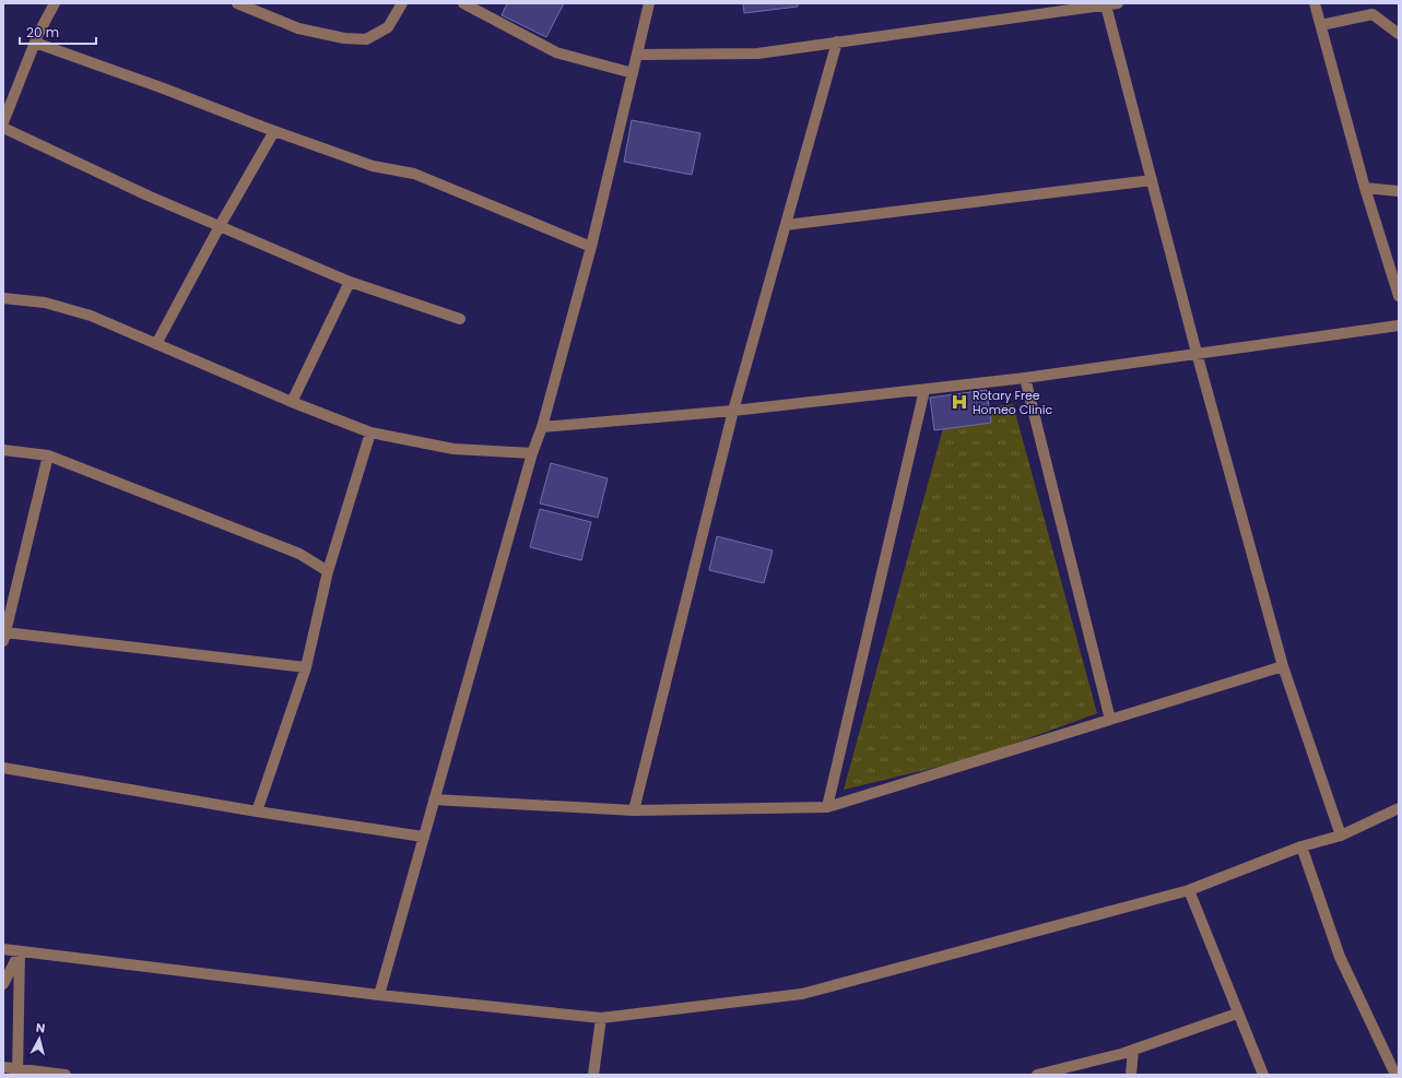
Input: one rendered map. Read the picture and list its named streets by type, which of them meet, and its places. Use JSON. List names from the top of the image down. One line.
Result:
{"places":{"hospital":["Rotary Free Homeo Clinic"]},"scale_bar":"20 m","north":"top"}
